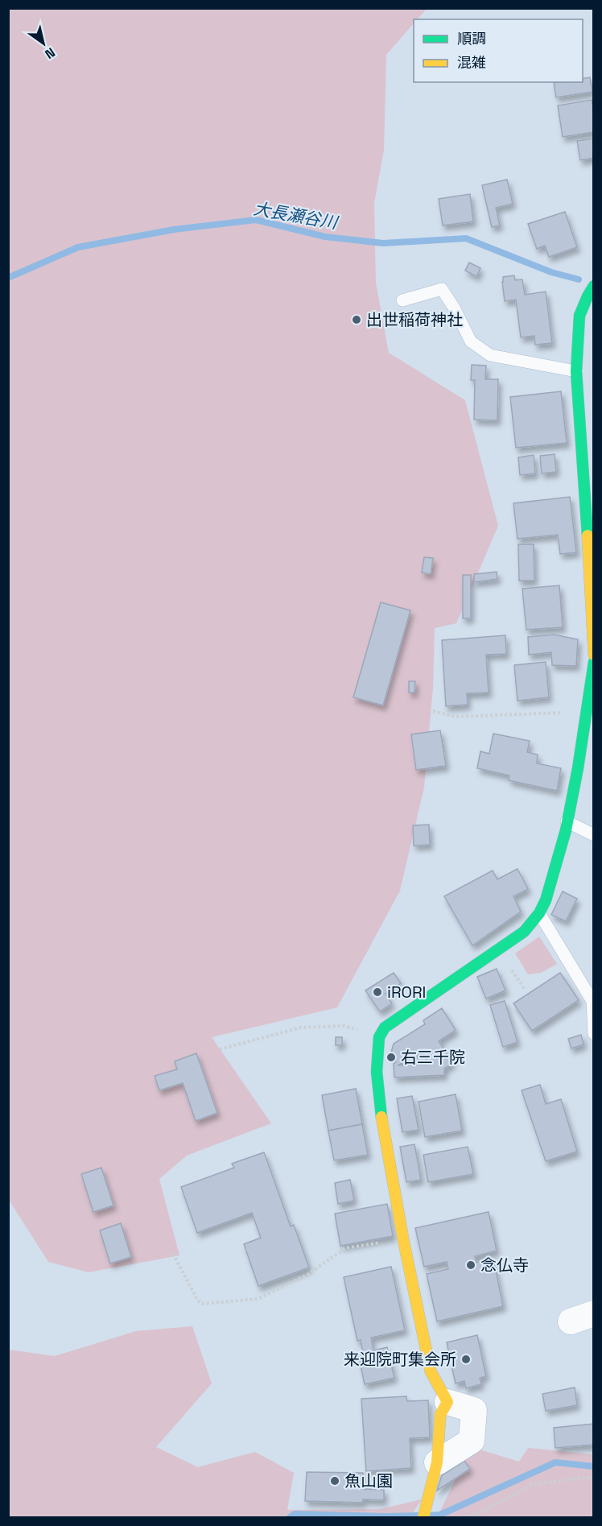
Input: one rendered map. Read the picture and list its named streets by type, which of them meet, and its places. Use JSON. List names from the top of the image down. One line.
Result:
{"water":["大長瀬谷川"],"places":["出世稲荷神社","iRORI","右三千院","念仏寺","来迎院町集会所","魚山園"],"legend":["順調","混雑"],"north":"bottom right"}
